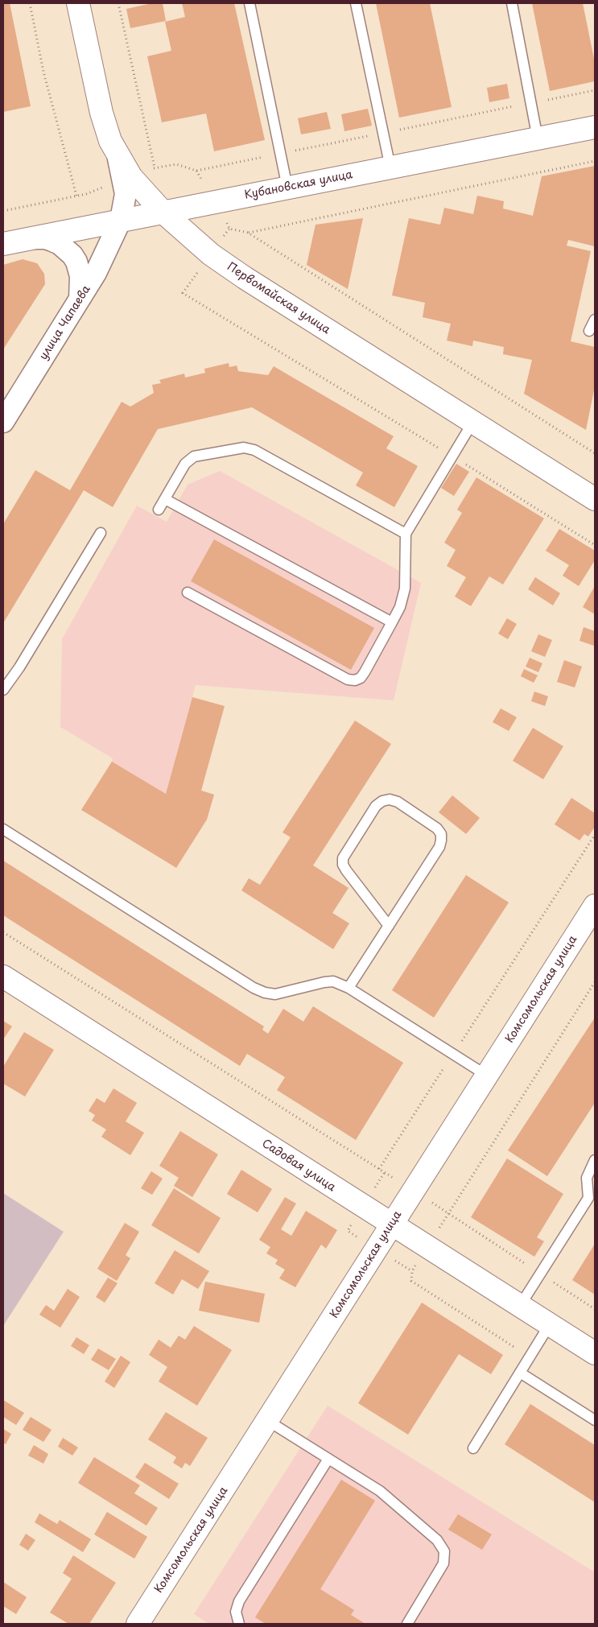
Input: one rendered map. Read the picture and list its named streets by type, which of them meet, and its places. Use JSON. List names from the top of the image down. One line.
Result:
{"streets":{"street":["Кубановская улица","Первомайская улица","улица Чапаева","Комсомольская улица","Садовая улица"]},"crossings":[["Кубановская улица","Первомайская улица"],["Кубановская улица","улица Чапаева"],["Первомайская улица","улица Чапаева"],["Комсомольская улица","Садовая улица"]]}
